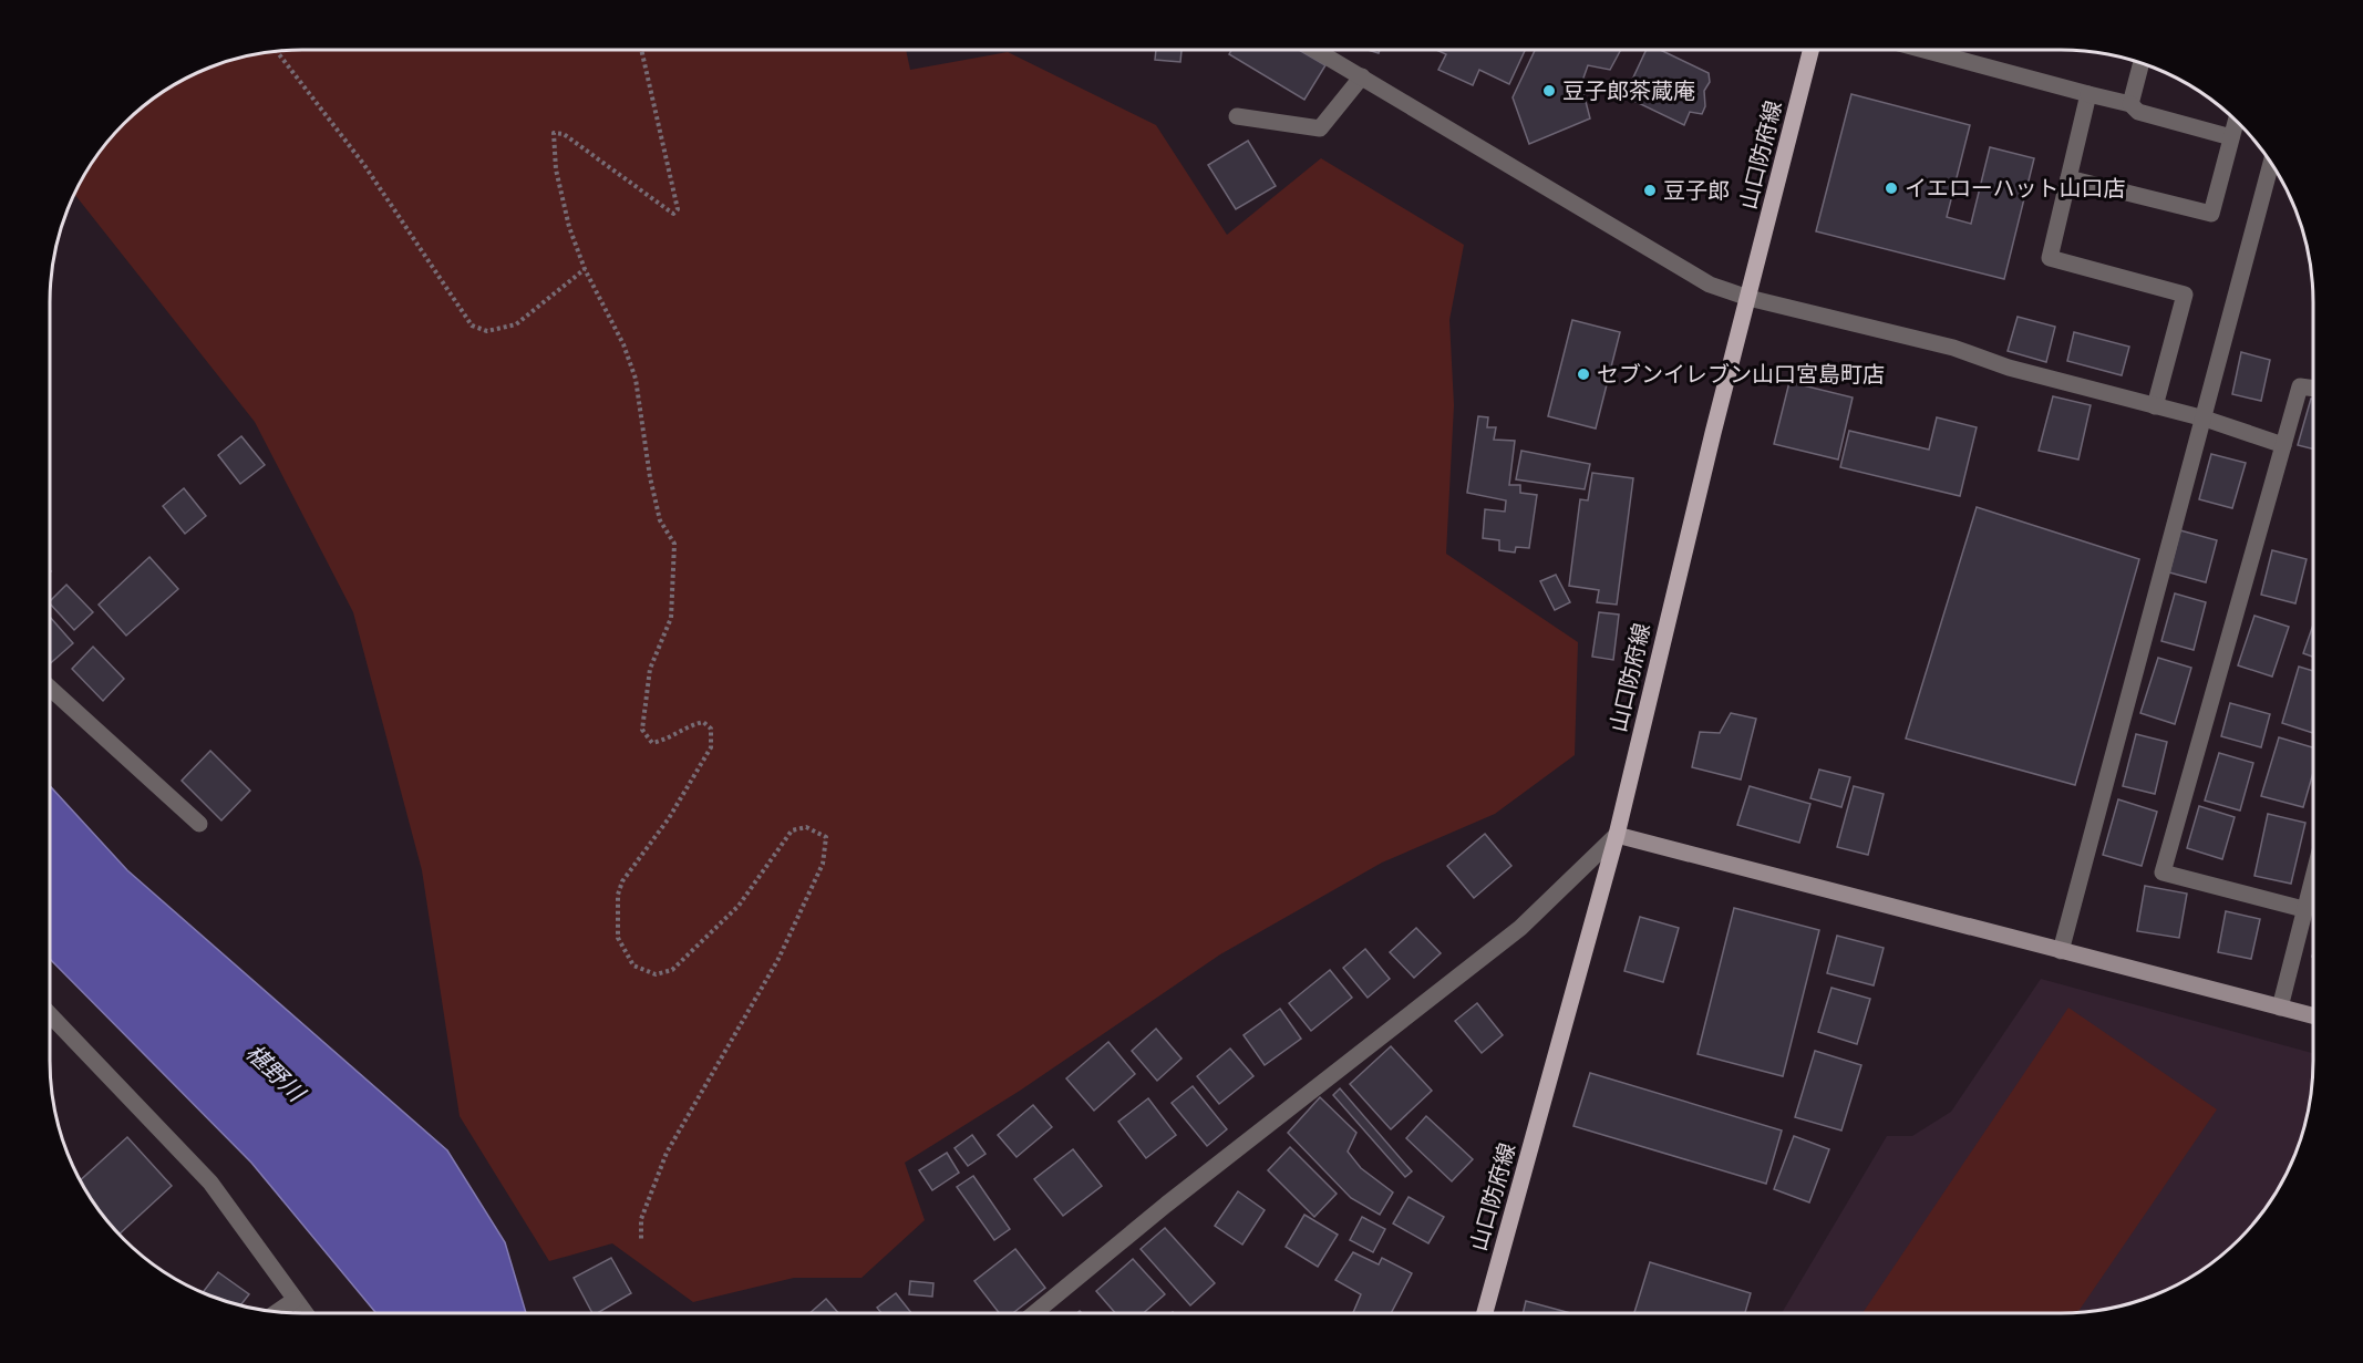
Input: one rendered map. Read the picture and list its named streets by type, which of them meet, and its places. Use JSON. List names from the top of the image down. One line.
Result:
{"streets":{"main road":["山口防府線"]},"water":["椹野川"],"places":["豆子郎茶蔵庵","イエローハット山口店","豆子郎","セブンイレブン山口宮島町店"]}
